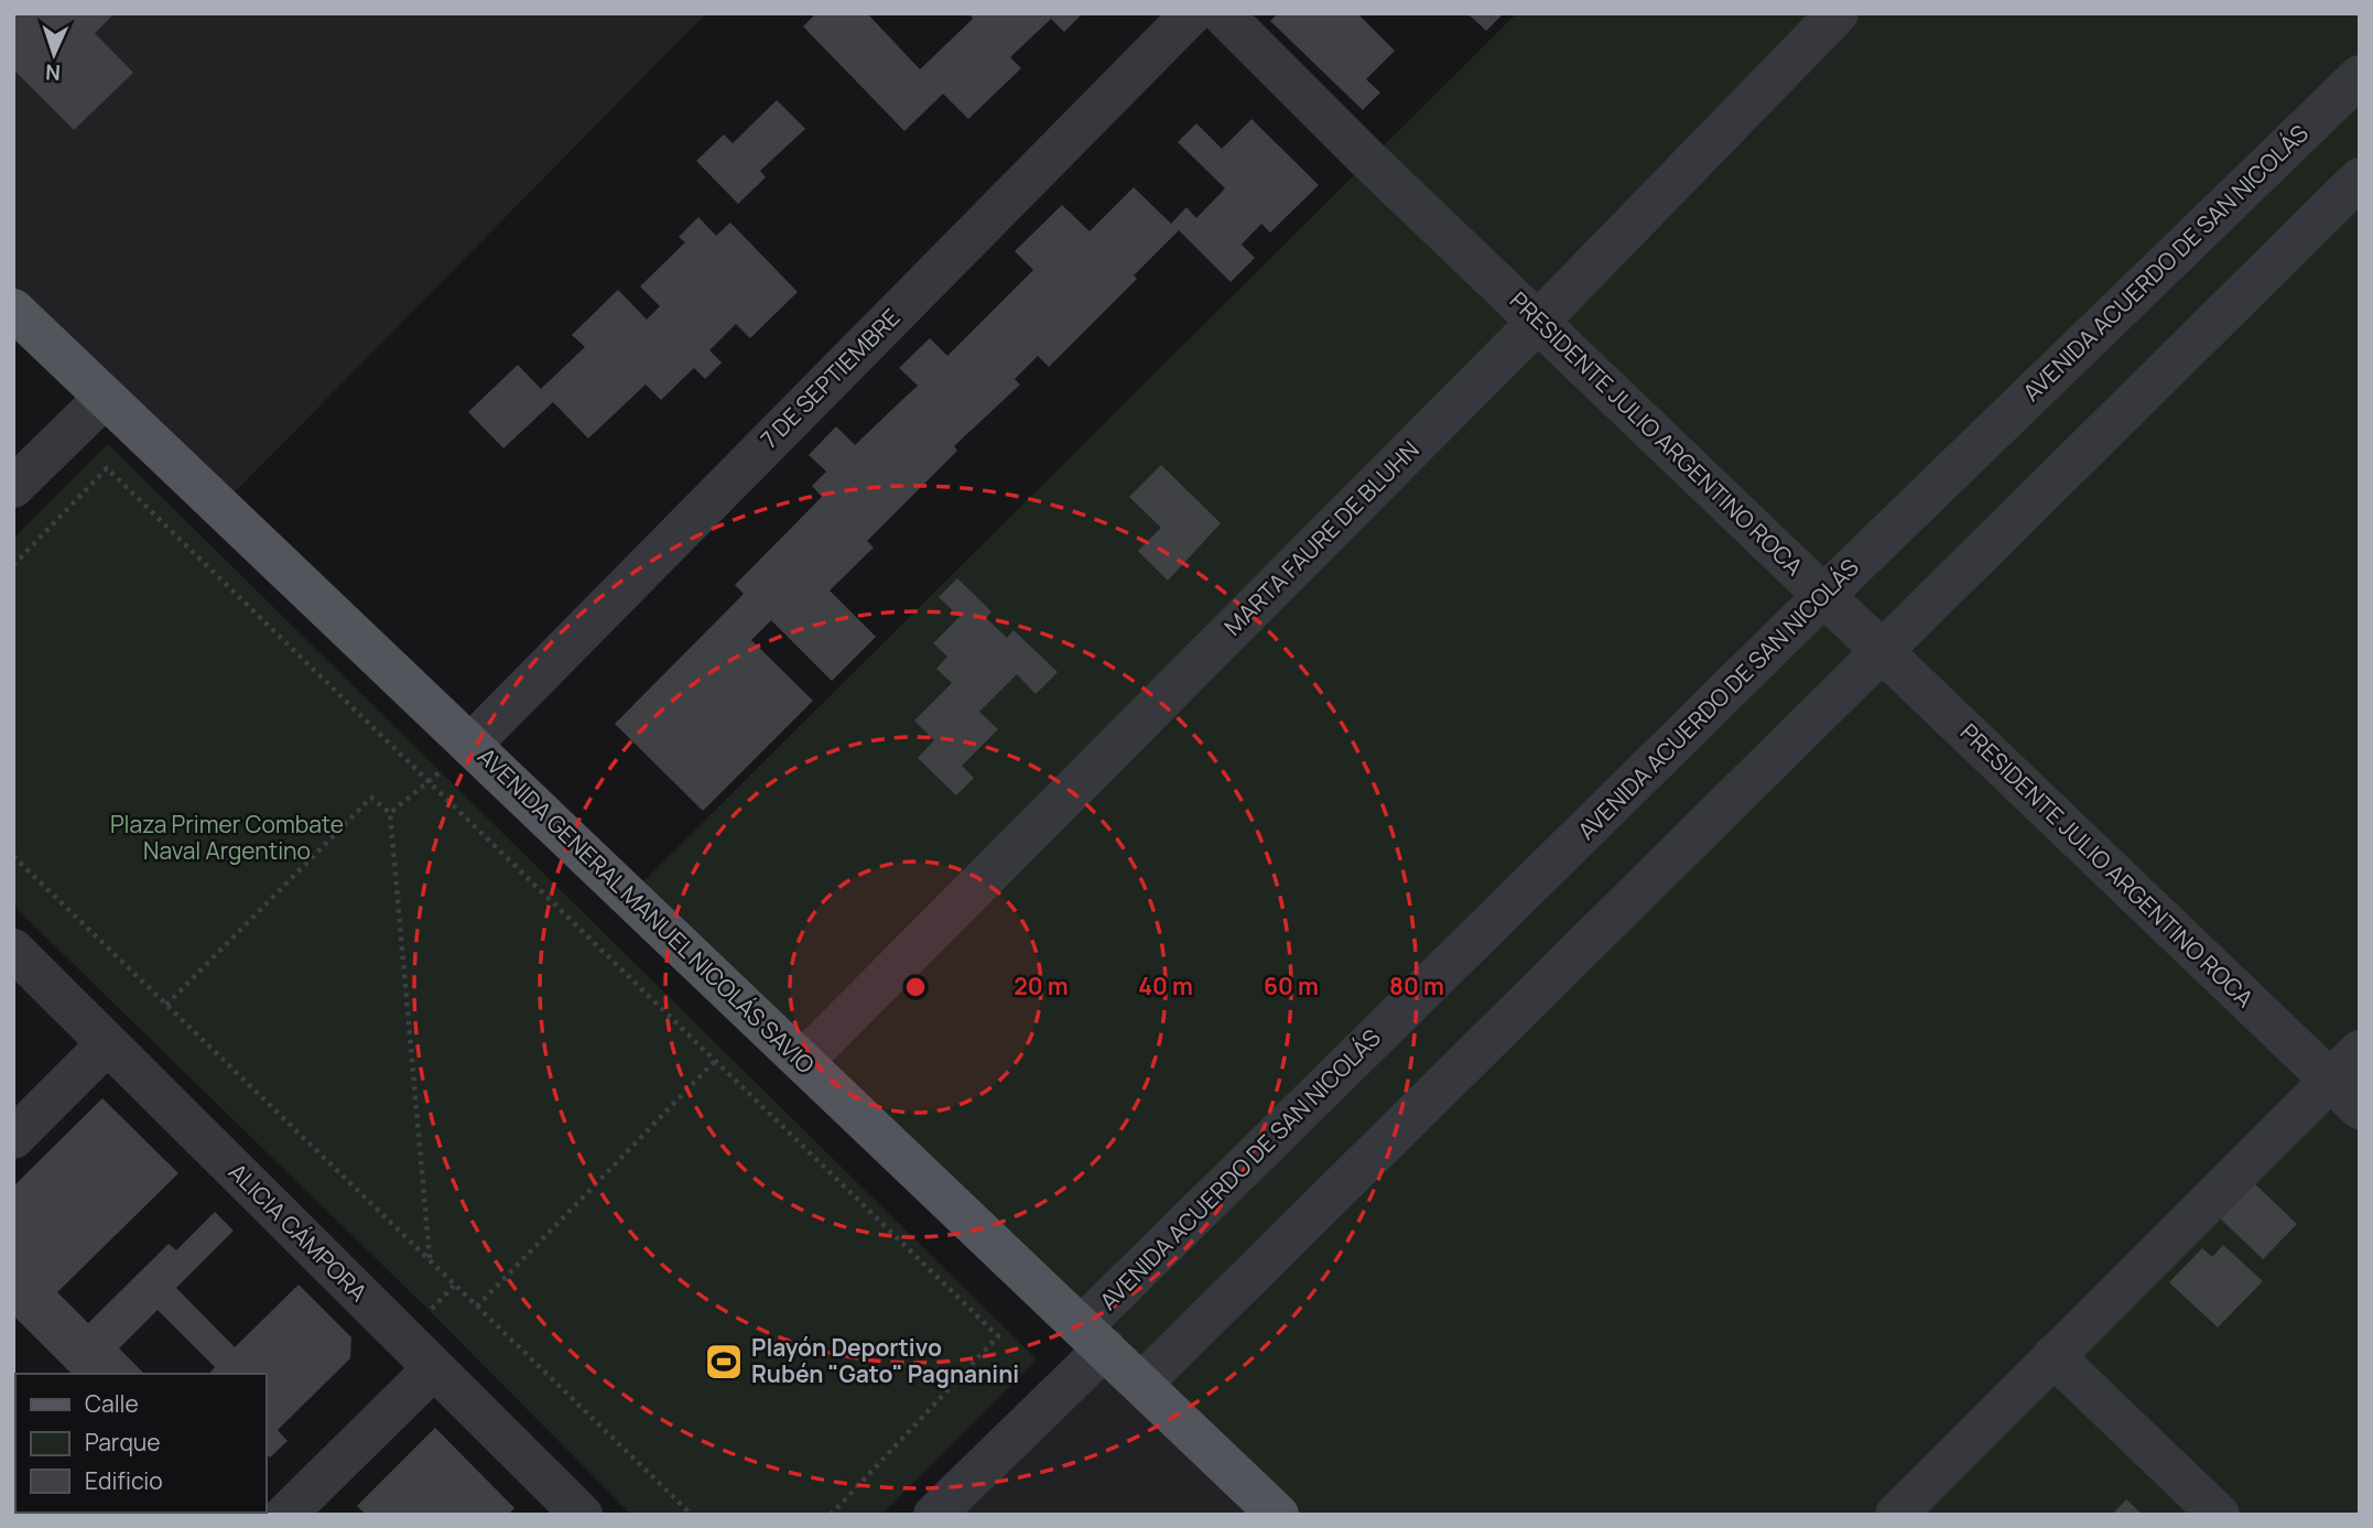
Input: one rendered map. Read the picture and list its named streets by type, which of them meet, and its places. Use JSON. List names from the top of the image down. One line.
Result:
{"streets":{"main road":["AVENIDA GENERAL MANUEL NICOLÁS SAVIO"],"street":["AVENIDA ACUERDO DE SAN NICOLÁS","7 DE SEPTIEMBRE","PRESIDENTE JULIO ARGENTINO ROCA","MARTA FAURE DE BLUHN","ALICIA CÁMPORA"]},"crossings":[["AVENIDA ACUERDO DE SAN NICOLÁS","PRESIDENTE JULIO ARGENTINO ROCA"],["AVENIDA ACUERDO DE SAN NICOLÁS","AVENIDA GENERAL MANUEL NICOLÁS SAVIO"],["7 DE SEPTIEMBRE","AVENIDA GENERAL MANUEL NICOLÁS SAVIO"],["PRESIDENTE JULIO ARGENTINO ROCA","MARTA FAURE DE BLUHN"],["MARTA FAURE DE BLUHN","AVENIDA GENERAL MANUEL NICOLÁS SAVIO"]],"parks":["Plaza Primer Combate Naval Argentino"],"places":{"sports":["Playón Deportivo Rubén \"Gato\" Pagnanini"]},"legend":["Calle","Parque","Edificio"],"north":"bottom","rings":["20 m","40 m","60 m","80 m"]}
